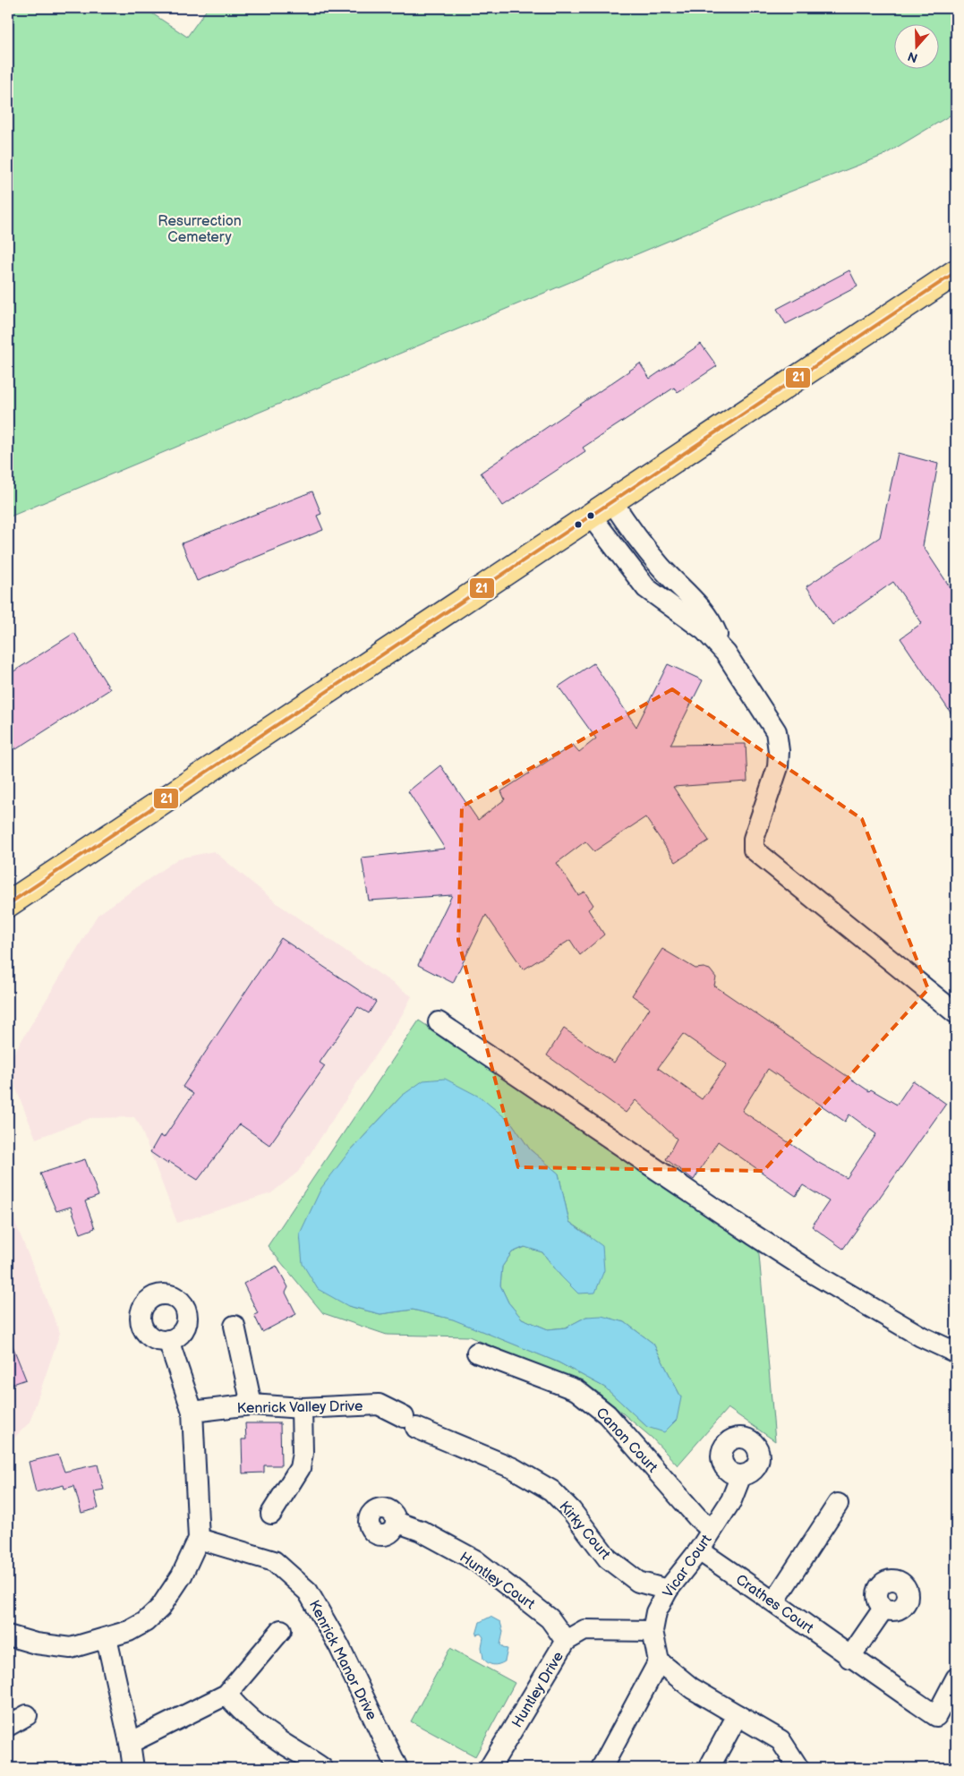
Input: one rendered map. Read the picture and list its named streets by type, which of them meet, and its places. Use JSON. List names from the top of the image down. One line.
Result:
{"streets":{"street":["Kenrick Valley Drive","Canon Court","Kirky Court","Vicar Court","Huntley Court","Crathes Court","Kenrick Manor Drive","Huntley Drive"]},"crossings":[["Kenrick Valley Drive","Kirky Court"],["Canon Court","Vicar Court"],["Kirky Court","Vicar Court"],["Vicar Court","Crathes Court"],["Vicar Court","Huntley Drive"],["Huntley Court","Huntley Drive"]],"parks":["Resurrection Cemetery"],"lines":["transit line 21"],"north":"bottom"}
